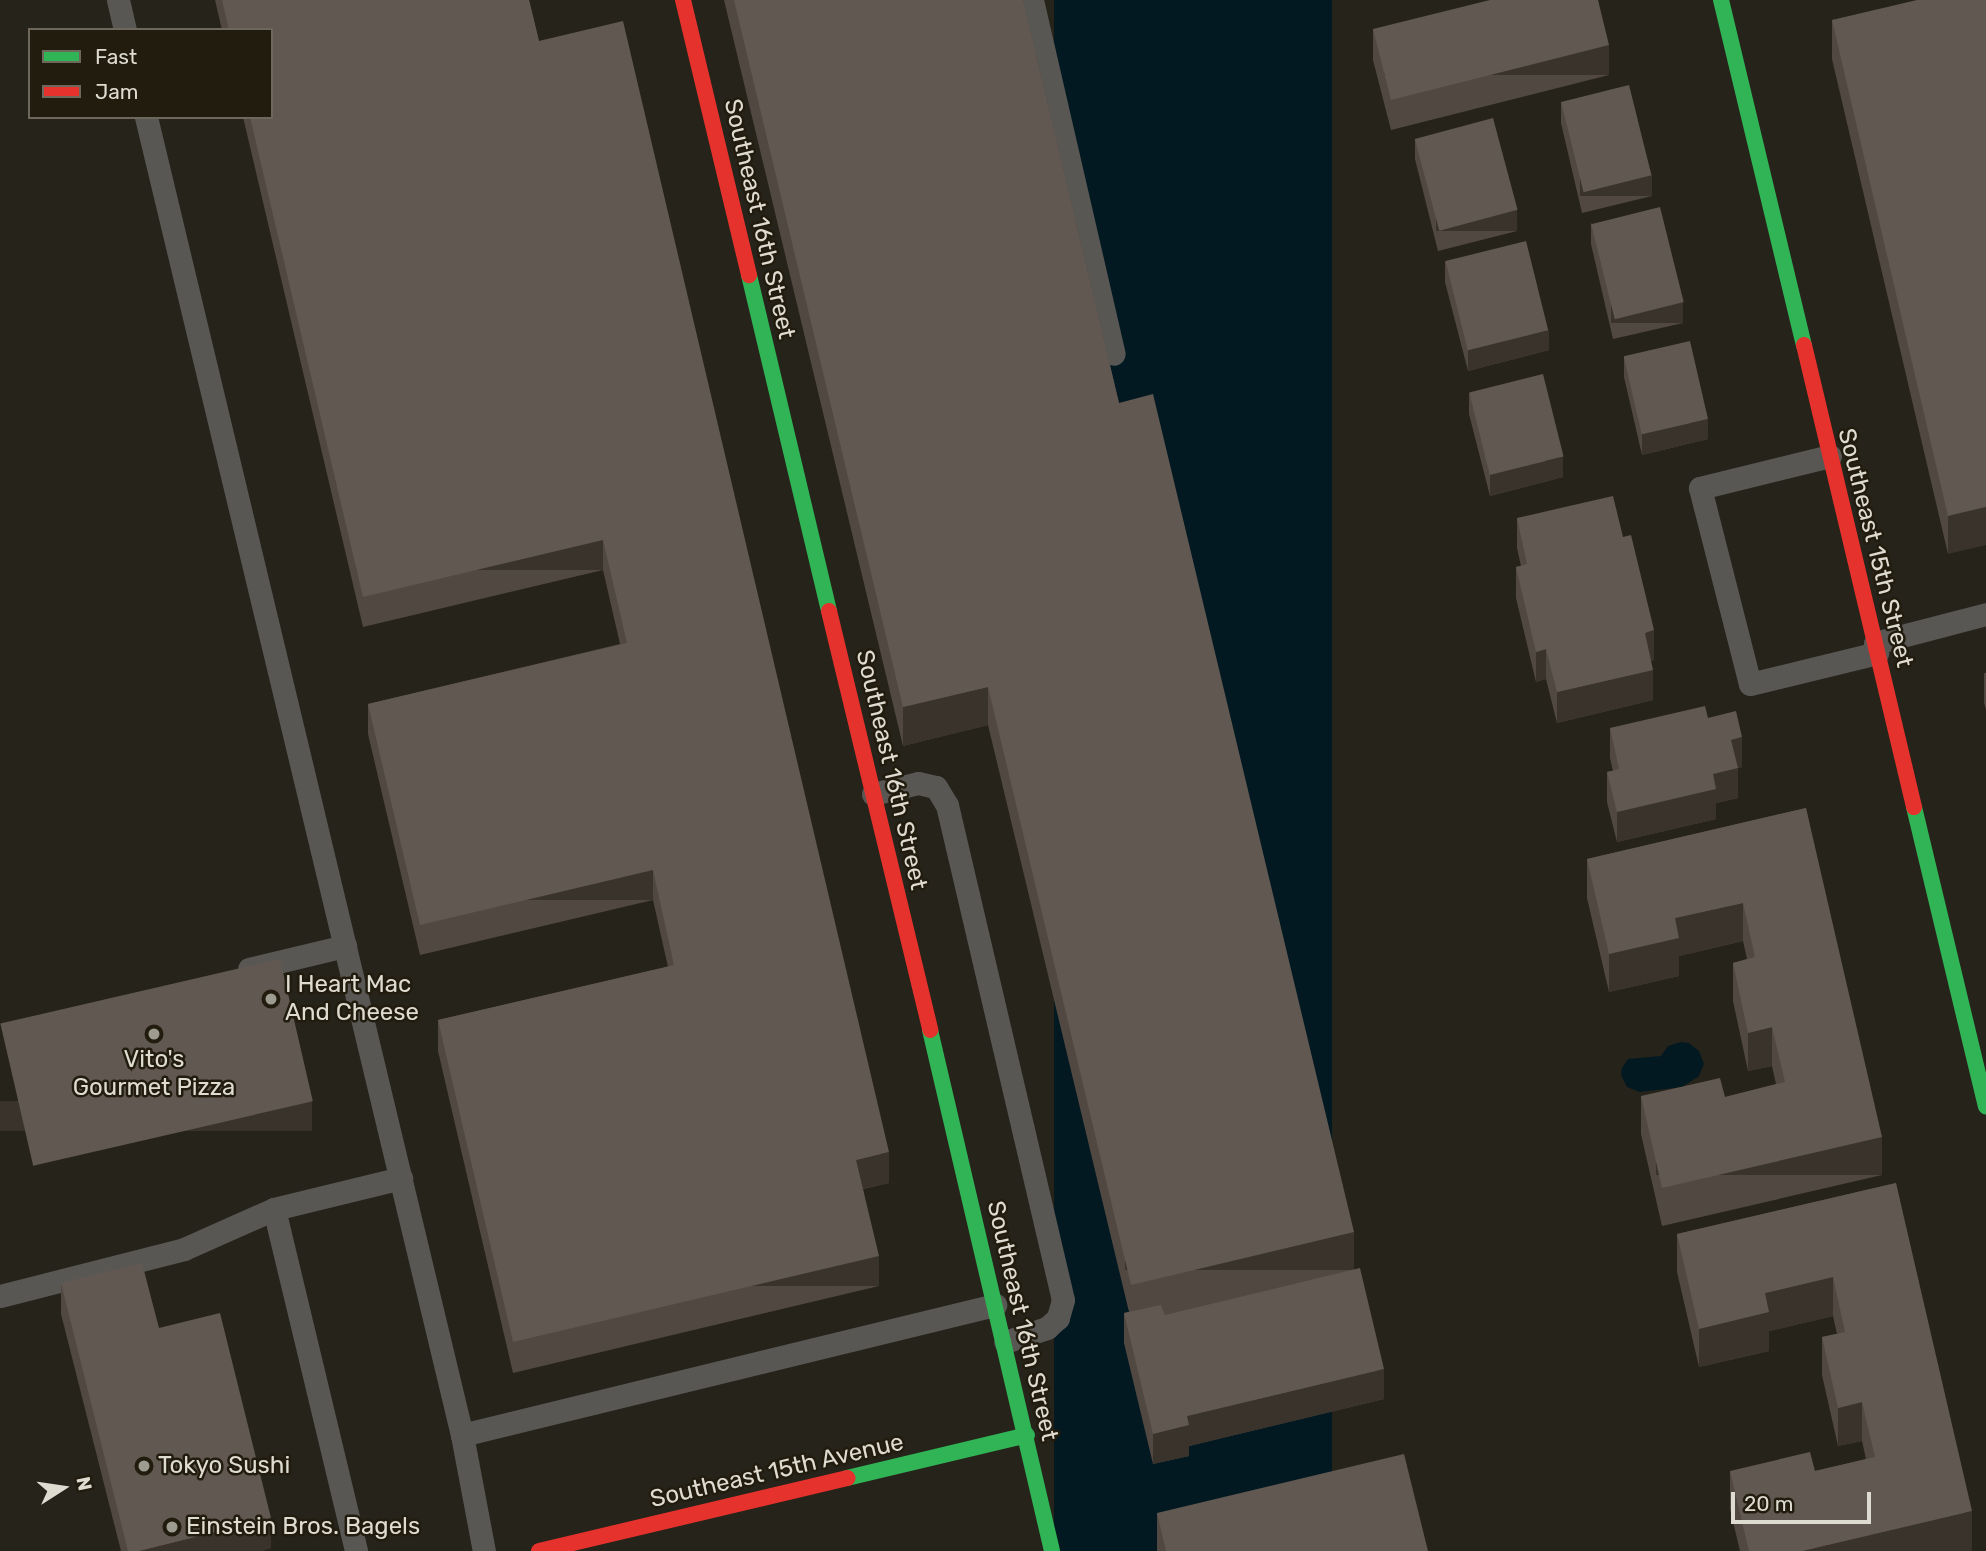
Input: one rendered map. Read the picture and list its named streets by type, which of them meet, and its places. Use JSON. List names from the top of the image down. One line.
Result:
{"streets":{"street":["Southeast 16th Street","Southeast 15th Street","Southeast 15th Avenue"]},"crossings":[["Southeast 16th Street","Southeast 15th Avenue"]],"places":["I Heart Mac And Cheese","Vito's Gourmet Pizza","Tokyo Sushi","Einstein Bros. Bagels"],"legend":["Fast","Jam"],"scale_bar":"20 m","north":"right"}
